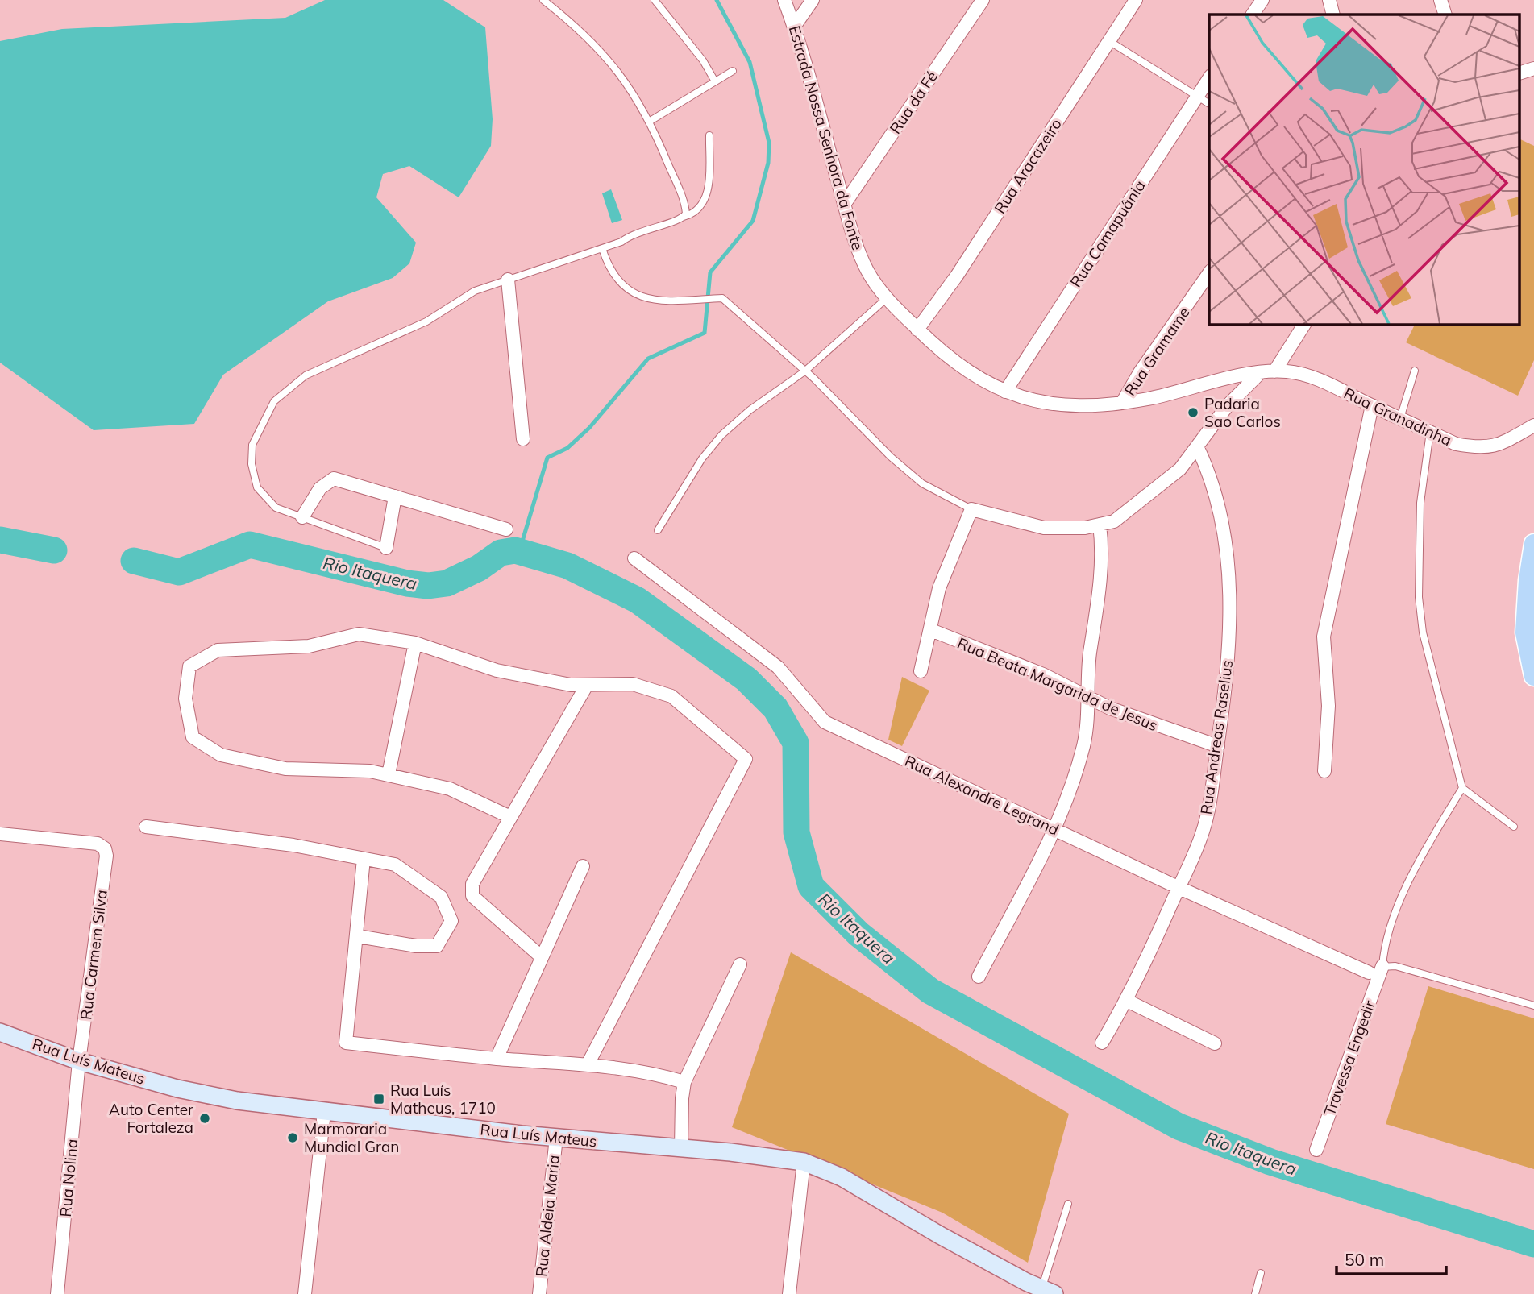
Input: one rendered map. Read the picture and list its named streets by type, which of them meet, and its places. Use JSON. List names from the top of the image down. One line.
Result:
{"streets":{"main road":["Rua Luís Mateus"],"street":["Rua da Fé","Estrada Nossa Senhora da Fonte","Rua Aracazeiro","Rua Camapuânia","Rua Gramame","Rua Granadinha","Rua Beata Margarida de Jesus","Rua Andreas Raselius","Rua Alexandre Legrand","Rua Carmem Silva","Travessa Engedir","Rua Nolina","Rua Aldeia Maria"]},"crossings":[["Rua da Fé","Estrada Nossa Senhora da Fonte"],["Estrada Nossa Senhora da Fonte","Rua Aracazeiro"],["Estrada Nossa Senhora da Fonte","Rua Camapuânia"],["Estrada Nossa Senhora da Fonte","Rua Gramame"],["Estrada Nossa Senhora da Fonte","Rua Granadinha"],["Rua Beata Margarida de Jesus","Rua Andreas Raselius"],["Rua Andreas Raselius","Rua Alexandre Legrand"],["Rua Carmem Silva","Rua Luís Mateus"],["Rua Carmem Silva","Rua Nolina"],["Rua Luís Mateus","Rua Nolina"],["Rua Luís Mateus","Rua Aldeia Maria"]],"water":["Rio Itaquera"],"places":{"other":["Padaria Sao Carlos","Auto Center Fortaleza","Marmoraria Mundial Gran"],"transit":["Rua Luís Matheus, 1710"]},"scale_bar":"50 m"}
